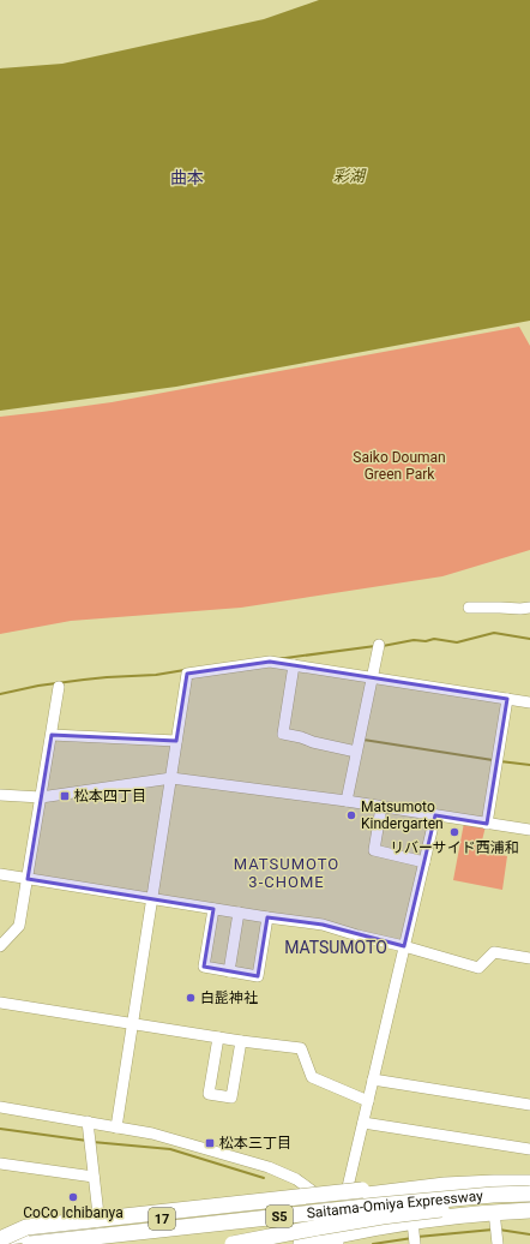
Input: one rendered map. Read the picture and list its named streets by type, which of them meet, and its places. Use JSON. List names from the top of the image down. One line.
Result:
{"streets":{"highway":["Saitama-Omiya Expressway","S5","17"]},"crossings":[["S5","17"]],"districts":["曲本","MATSUMOTO 3-CHOME","MATSUMOTO"],"water":["彩湖"],"parks":["Saiko Douman Green Park"],"places":{"transit":["松本四丁目","松本三丁目"],"other":["Matsumoto Kindergarten","リバーサイド西浦和","白髭神社","CoCo Ichibanya"]}}
